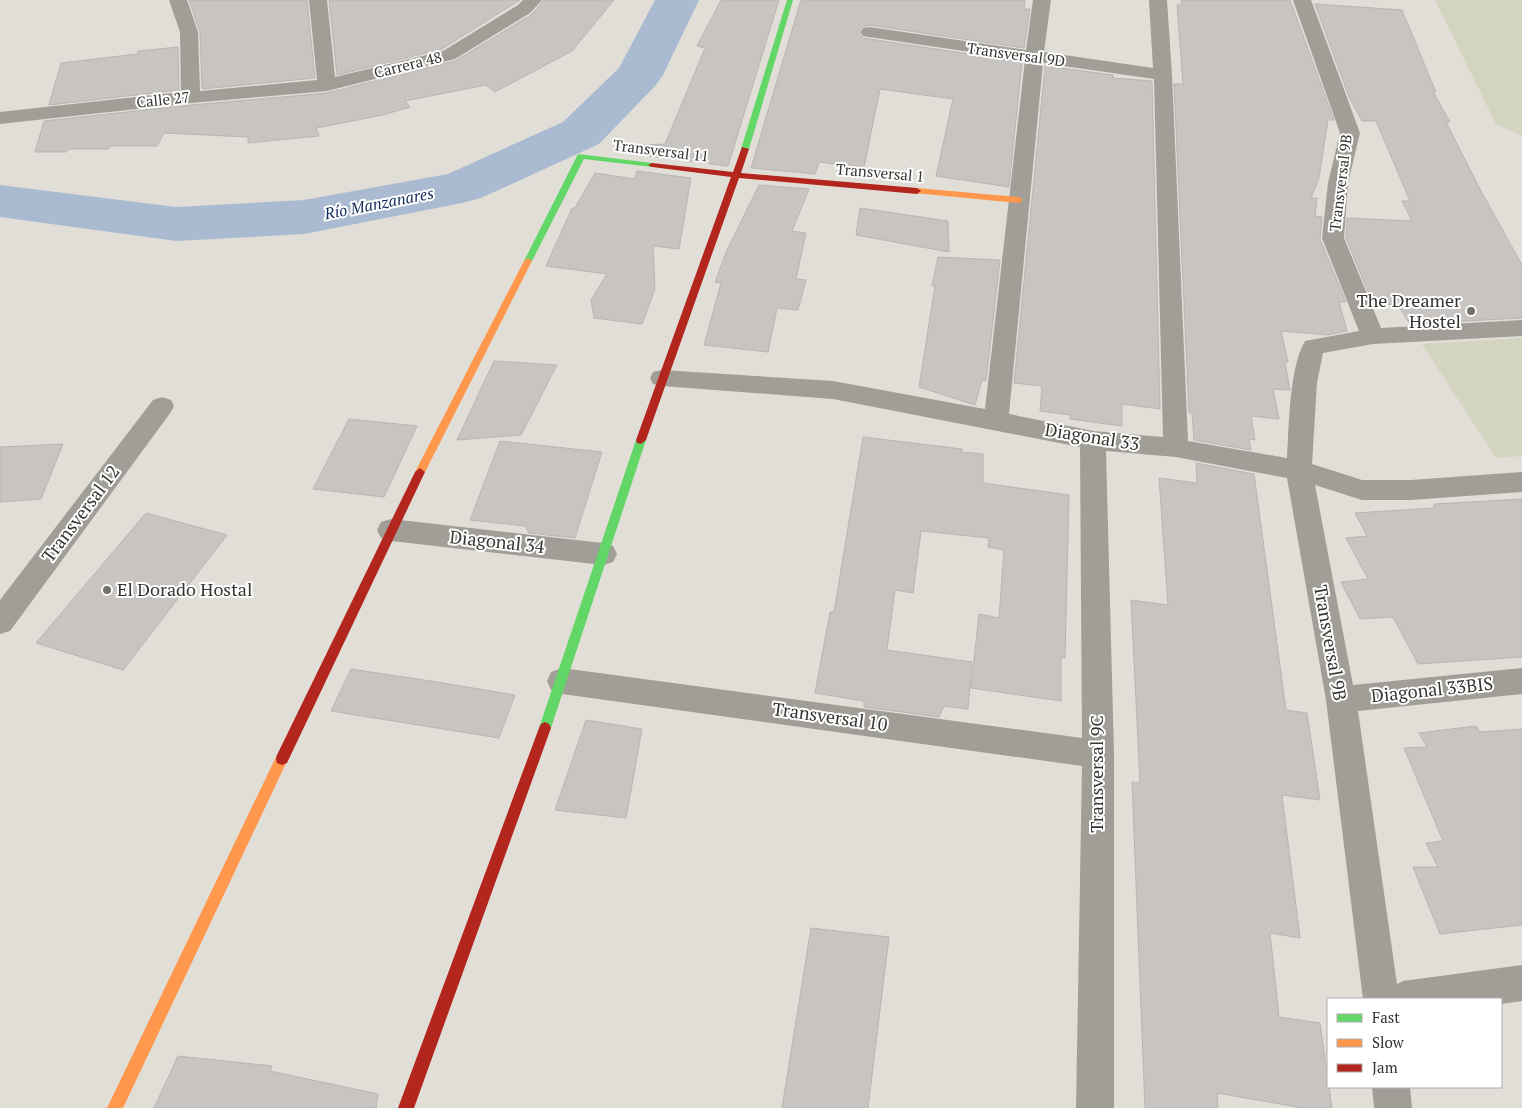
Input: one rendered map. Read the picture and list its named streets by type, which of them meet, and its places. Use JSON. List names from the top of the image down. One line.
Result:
{"streets":{"street":["Transversal 9D","Carrera 48","Calle 27","Transversal 11","Transversal 1","Transversal 9B","Diagonal 33","Transversal 12","Diagonal 34","Diagonal 33BIS","Transversal 10","Transversal 9C"]},"crossings":[["Carrera 48","Calle 27"],["Transversal 11","Transversal 1"],["Transversal 11","Diagonal 34"],["Transversal 9B","Diagonal 33"],["Transversal 9B","Diagonal 33BIS"],["Diagonal 33","Transversal 9C"],["Transversal 10","Transversal 9C"]],"water":["Río Manzanares"],"places":["The Dreamer Hostel","El Dorado Hostal"],"legend":["Fast","Slow","Jam"]}
